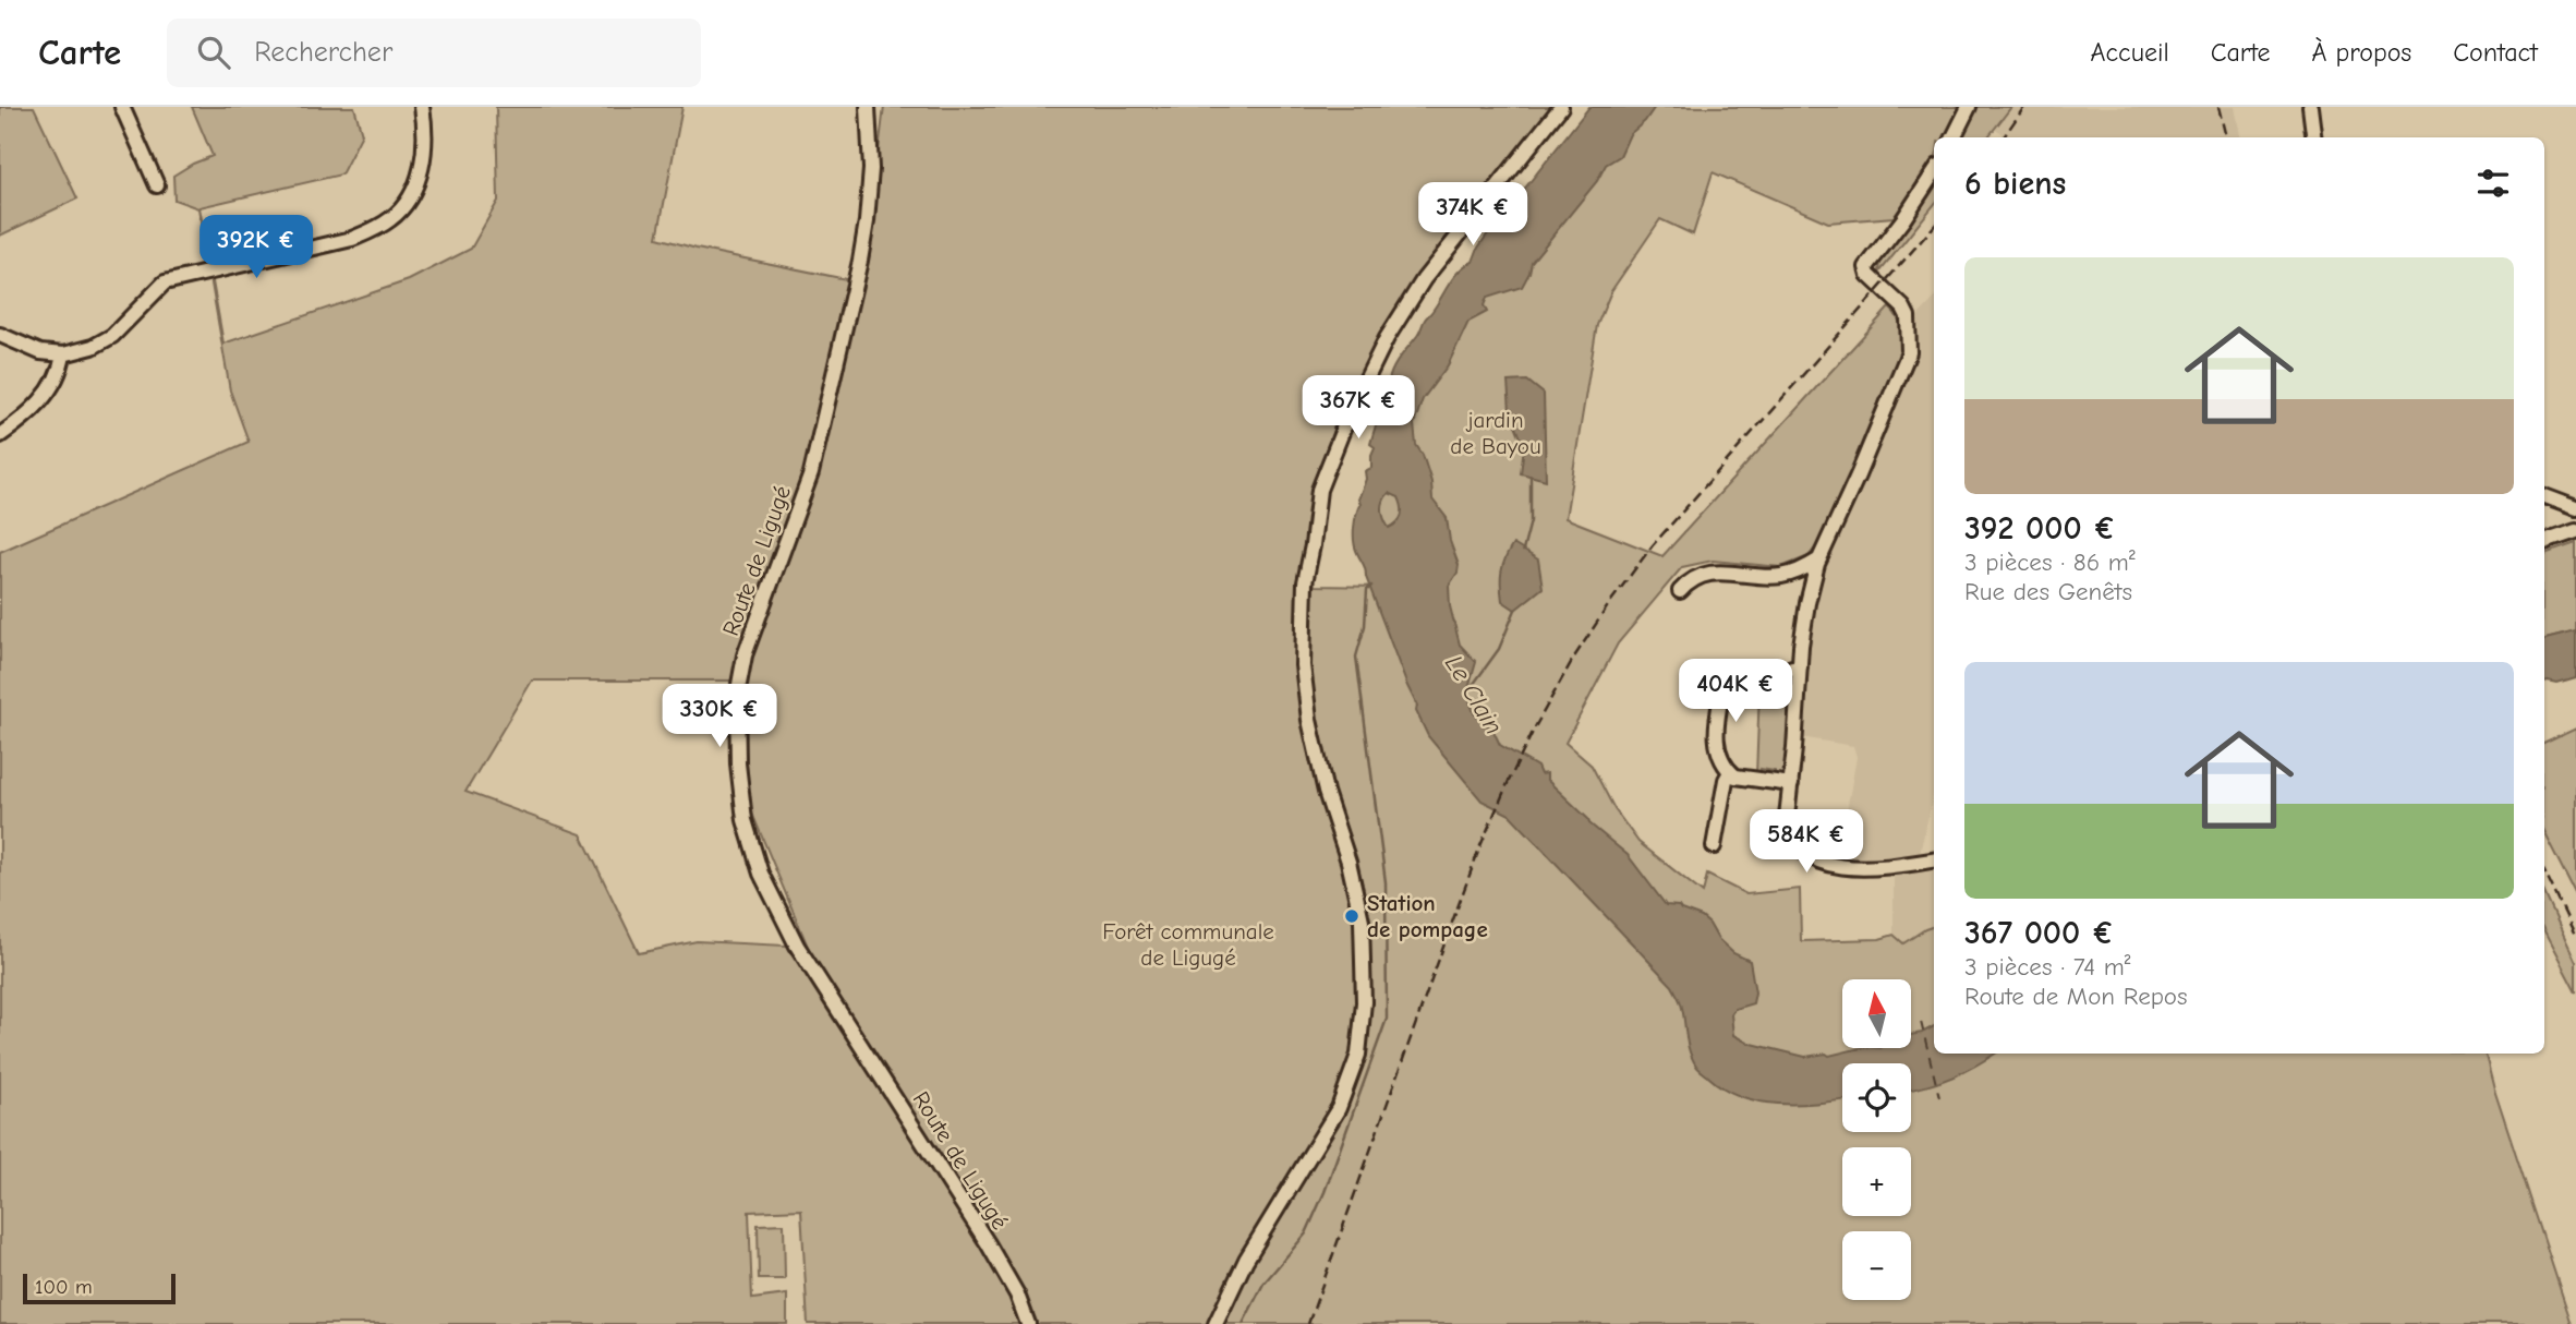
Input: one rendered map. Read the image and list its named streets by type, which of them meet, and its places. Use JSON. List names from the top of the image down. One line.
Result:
{"streets":{"street":["Route de Ligugé"]},"water":["Le Clain"],"parks":["jardin de Bayou","Forêt communale de Ligugé"],"places":["Station de pompage"],"scale_bar":"100 m","north":"top","page":{"header":"Carte","search":"Rechercher","nav":["Accueil","Carte","À propos","Contact"],"heading":"6 biens","price":["374K €","392K €","367K €","404K €","330K €","584K €"],"list":[{"name":"392 000 €","note":"3 pièces · 86 m² · Rue des Genêts"},{"name":"367 000 €","note":"3 pièces · 74 m² · Route de Mon Repos"}],"map_buttons":["+","−"],"scale":"100 m"}}
